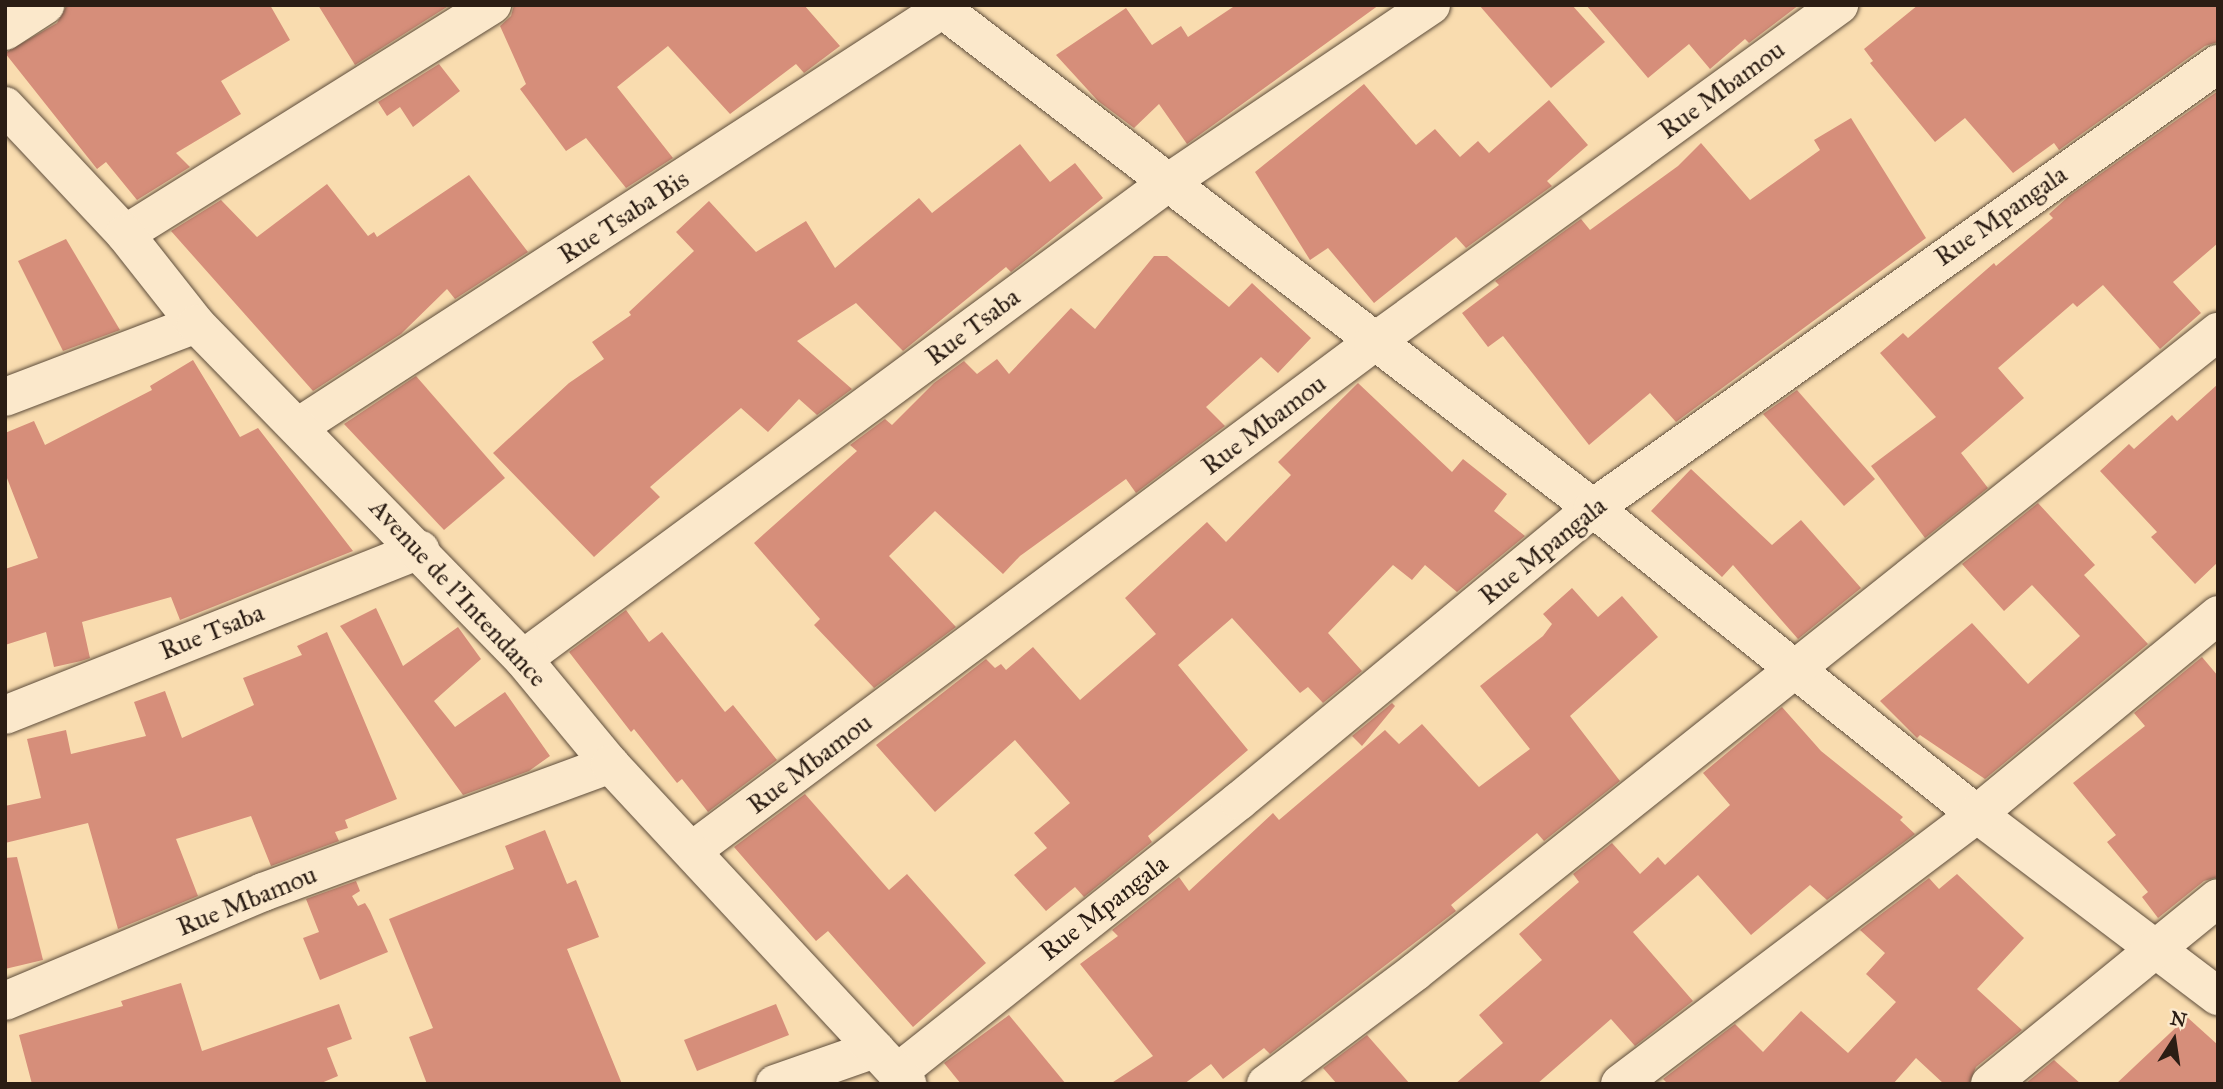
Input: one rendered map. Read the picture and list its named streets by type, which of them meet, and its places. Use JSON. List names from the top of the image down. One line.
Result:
{"streets":{"street":["Rue Mbamou","Rue Mpangala","Rue Tsaba Bis","Rue Tsaba","Avenue de l'Intendance"]},"crossings":[["Rue Mbamou","Avenue de l'Intendance"],["Rue Mpangala","Avenue de l'Intendance"],["Rue Tsaba Bis","Avenue de l'Intendance"],["Rue Tsaba","Avenue de l'Intendance"]],"north":"top"}
